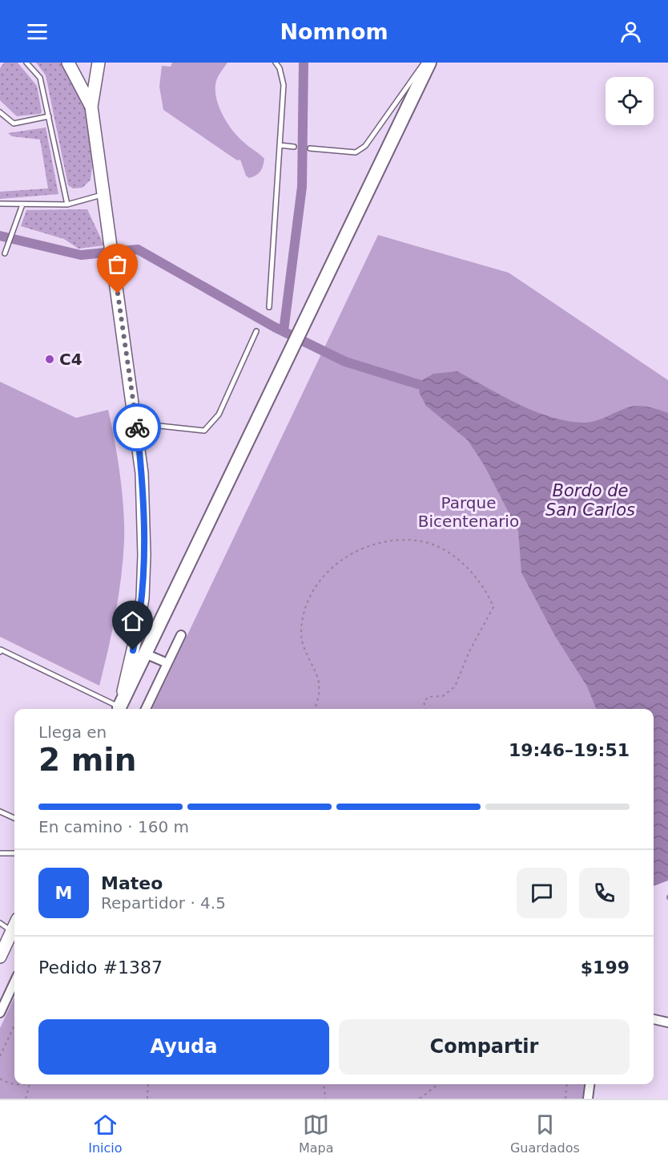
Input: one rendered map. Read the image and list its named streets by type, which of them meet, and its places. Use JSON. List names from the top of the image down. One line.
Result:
{"water":["Bordo de San Carlos"],"parks":["Parque Bicentenario"],"places":["C4"],"page":{"header":"Nomnom","heading":["2 min","Llega en","19:46–19:51"],"panel":["Mateo","Repartidor · 4.5","Pedido #1387","$199"],"bar":"En camino · 160 m","round":"M","buttons":["Ayuda","Compartir"],"tabs":["Inicio","Mapa","Guardados"]}}
